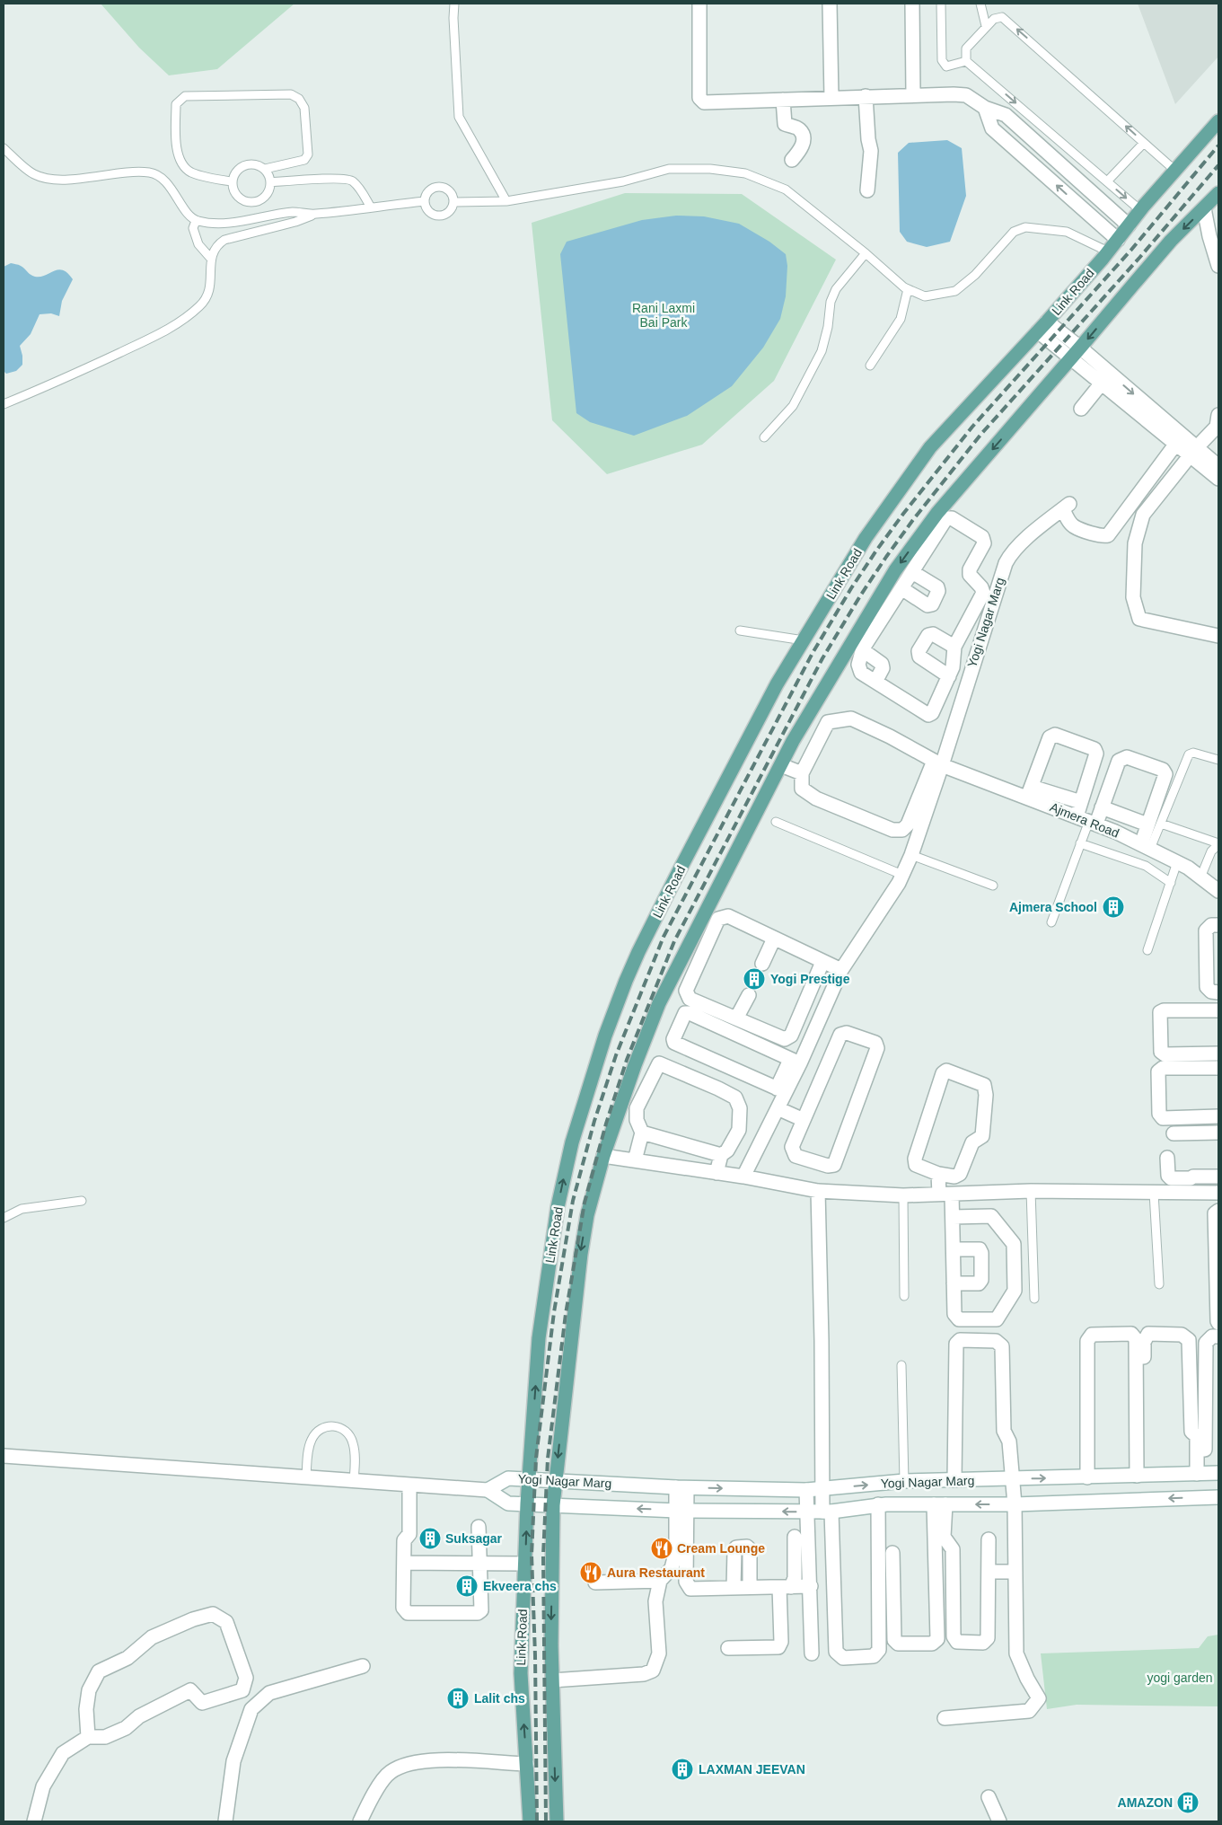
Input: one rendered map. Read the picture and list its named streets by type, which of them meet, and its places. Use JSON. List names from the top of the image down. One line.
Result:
{"streets":{"main road":["Link Road"],"street":["Yogi Nagar Marg","Ajmera Road"]},"crossings":[["Link Road","Yogi Nagar Marg"],["Yogi Nagar Marg","Ajmera Road"]],"parks":["Rani Laxmi Bai Park","yogi garden"],"places":{"building":["Ajmera School","Yogi Prestige","Suksagar","Ekveera chs","Lalit chs","LAXMAN JEEVAN","AMAZON"],"restaurant":["Cream Lounge","Aura Restaurant"]}}
